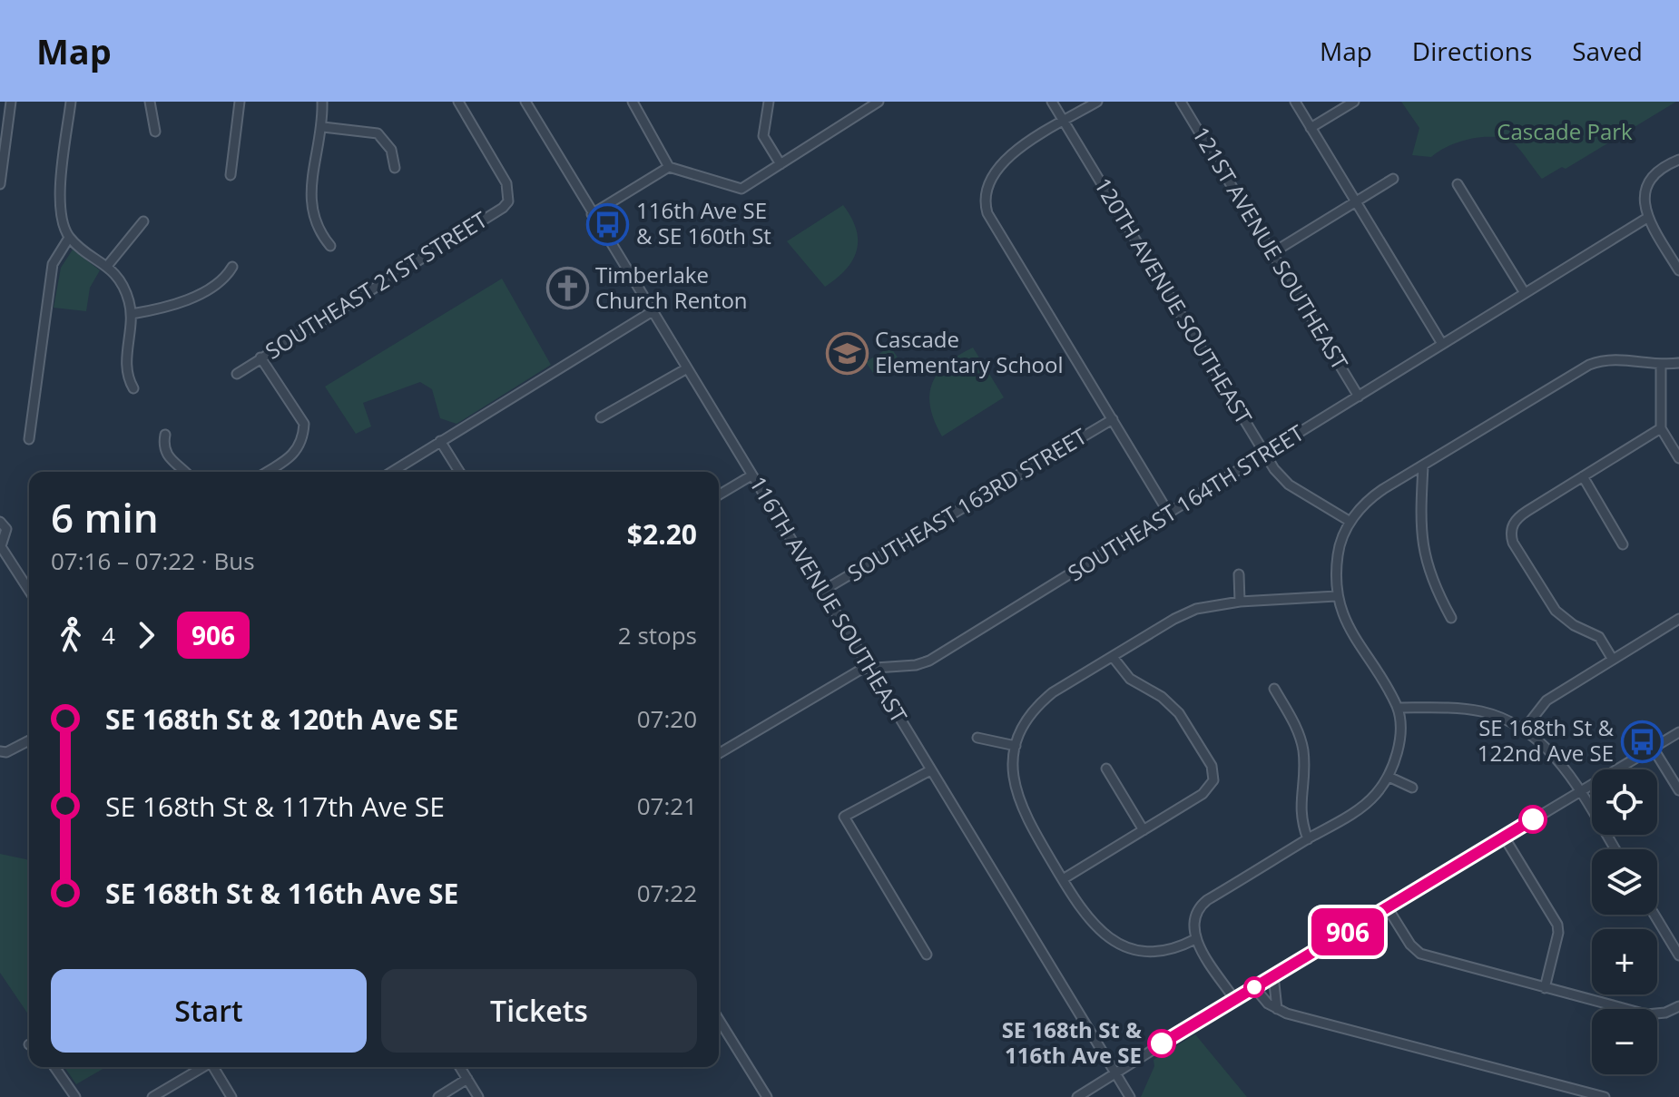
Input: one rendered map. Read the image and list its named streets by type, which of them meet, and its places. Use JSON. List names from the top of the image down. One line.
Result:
{"streets":{"street":["121ST AVENUE SOUTHEAST","SOUTHEAST 21ST STREET","120TH AVENUE SOUTHEAST","SOUTHEAST 164TH STREET","SOUTHEAST 163RD STREET","116TH AVENUE SOUTHEAST"]},"crossings":[["121ST AVENUE SOUTHEAST","SOUTHEAST 164TH STREET"],["120TH AVENUE SOUTHEAST","SOUTHEAST 164TH STREET"],["SOUTHEAST 164TH STREET","116TH AVENUE SOUTHEAST"],["SOUTHEAST 163RD STREET","116TH AVENUE SOUTHEAST"]],"parks":["Cascade Park"],"places":{"bus stop":["116th Ave SE & SE 160th St","SE 168th St & 122nd Ave SE"],"church":["Timberlake Church Renton"],"school or university":["Cascade Elementary School"],"other":["SE 168th St & 116th Ave SE"]},"lines":["bus line 906"],"page":{"header":"Map","nav":["Map","Directions","Saved"],"on_map":"906","heading":["6 min","07:16 – 07:22 · Bus","$2.20"],"legs":["4","906","2 stops"],"list":[{"name":"SE 168th St & 120th Ave SE","value":"07:20"},{"name":"SE 168th St & 117th Ave SE","value":"07:21"},{"name":"SE 168th St & 116th Ave SE","value":"07:22"}],"map_buttons":["+","−"],"buttons":["Start","Tickets"]}}
